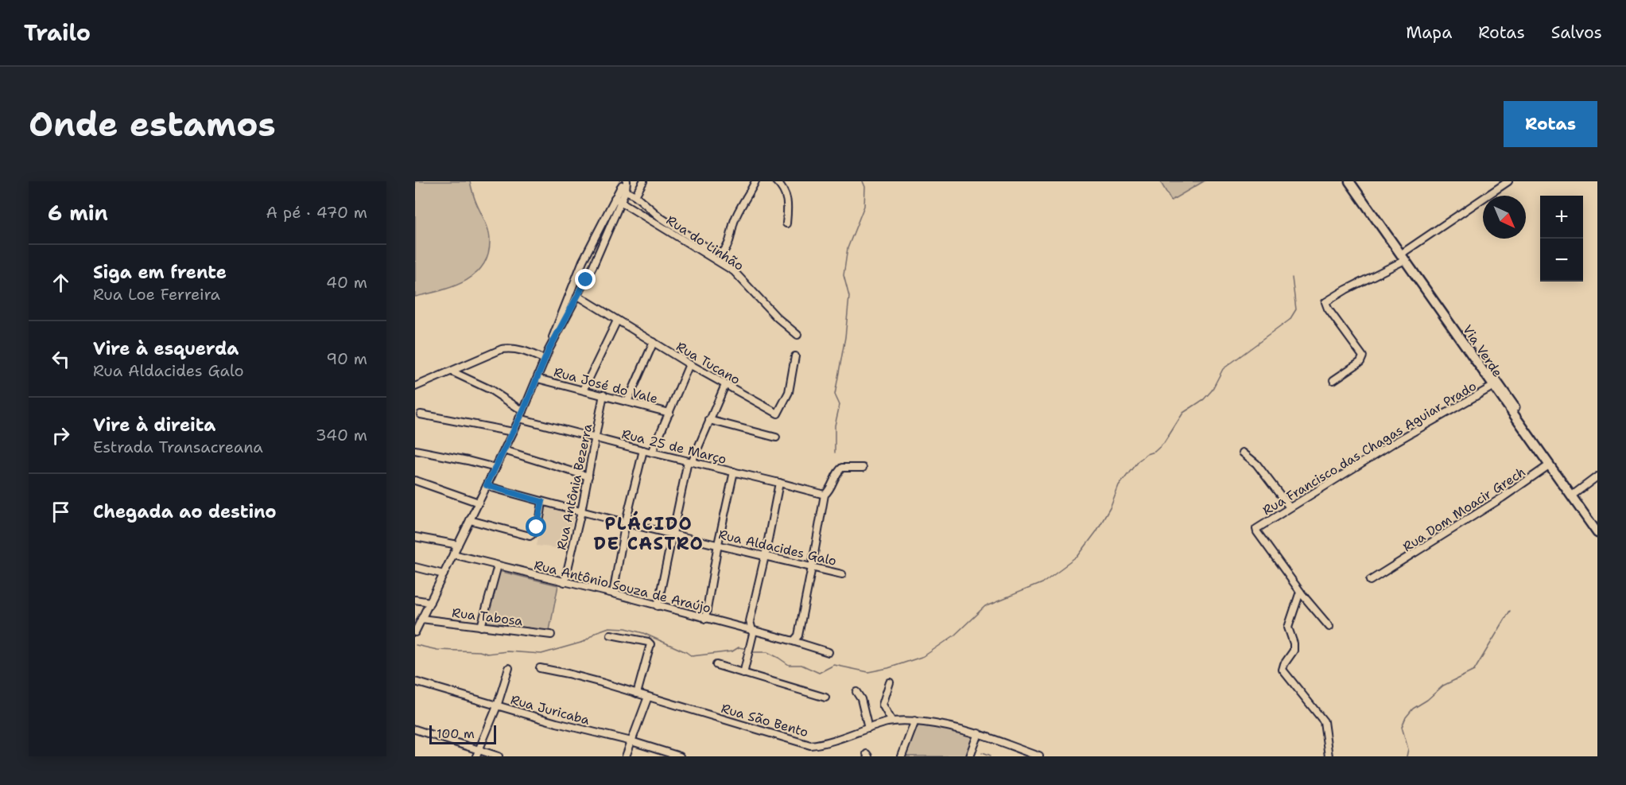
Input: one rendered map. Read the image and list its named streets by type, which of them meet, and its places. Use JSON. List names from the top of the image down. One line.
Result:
{"streets":{"main road":["Via Verde"],"street":["Rua do Linhão","Rua Tucano","Rua José do Vale","Rua 25 de Março","Rua Francisco das Chagas Aguiar Prado","Rua Antônia Bezerra","Rua Dom Moacir Grech","Rua Aldacides Galo","Rua Antônio Souza de Araújo","Rua Tabosa","Rua Juricaba","Rua São Bento"]},"crossings":[["Via Verde","Rua Francisco das Chagas Aguiar Prado"],["Via Verde","Rua Dom Moacir Grech"],["Rua José do Vale","Rua Antônia Bezerra"],["Rua 25 de Março","Rua Antônia Bezerra"],["Rua Antônia Bezerra","Rua Aldacides Galo"],["Rua Antônia Bezerra","Rua Antônio Souza de Araújo"]],"districts":["PLÁCIDO DE CASTRO"],"scale_bar":"100 m","north":"bottom right","page":{"header":"Trailo","nav":["Mapa","Rotas","Salvos"],"buttons":"Rotas","title":"Onde estamos","heading":["6 min","A pé · 470 m"],"map_buttons":["+","−"],"list":[["Siga em frente","Rua Loe Ferreira","40 m"],["Vire à esquerda","Rua Aldacides Galo","90 m"],["Vire à direita","Estrada Transacreana","340 m"],"Chegada ao destino"],"scale":"100 m"}}
